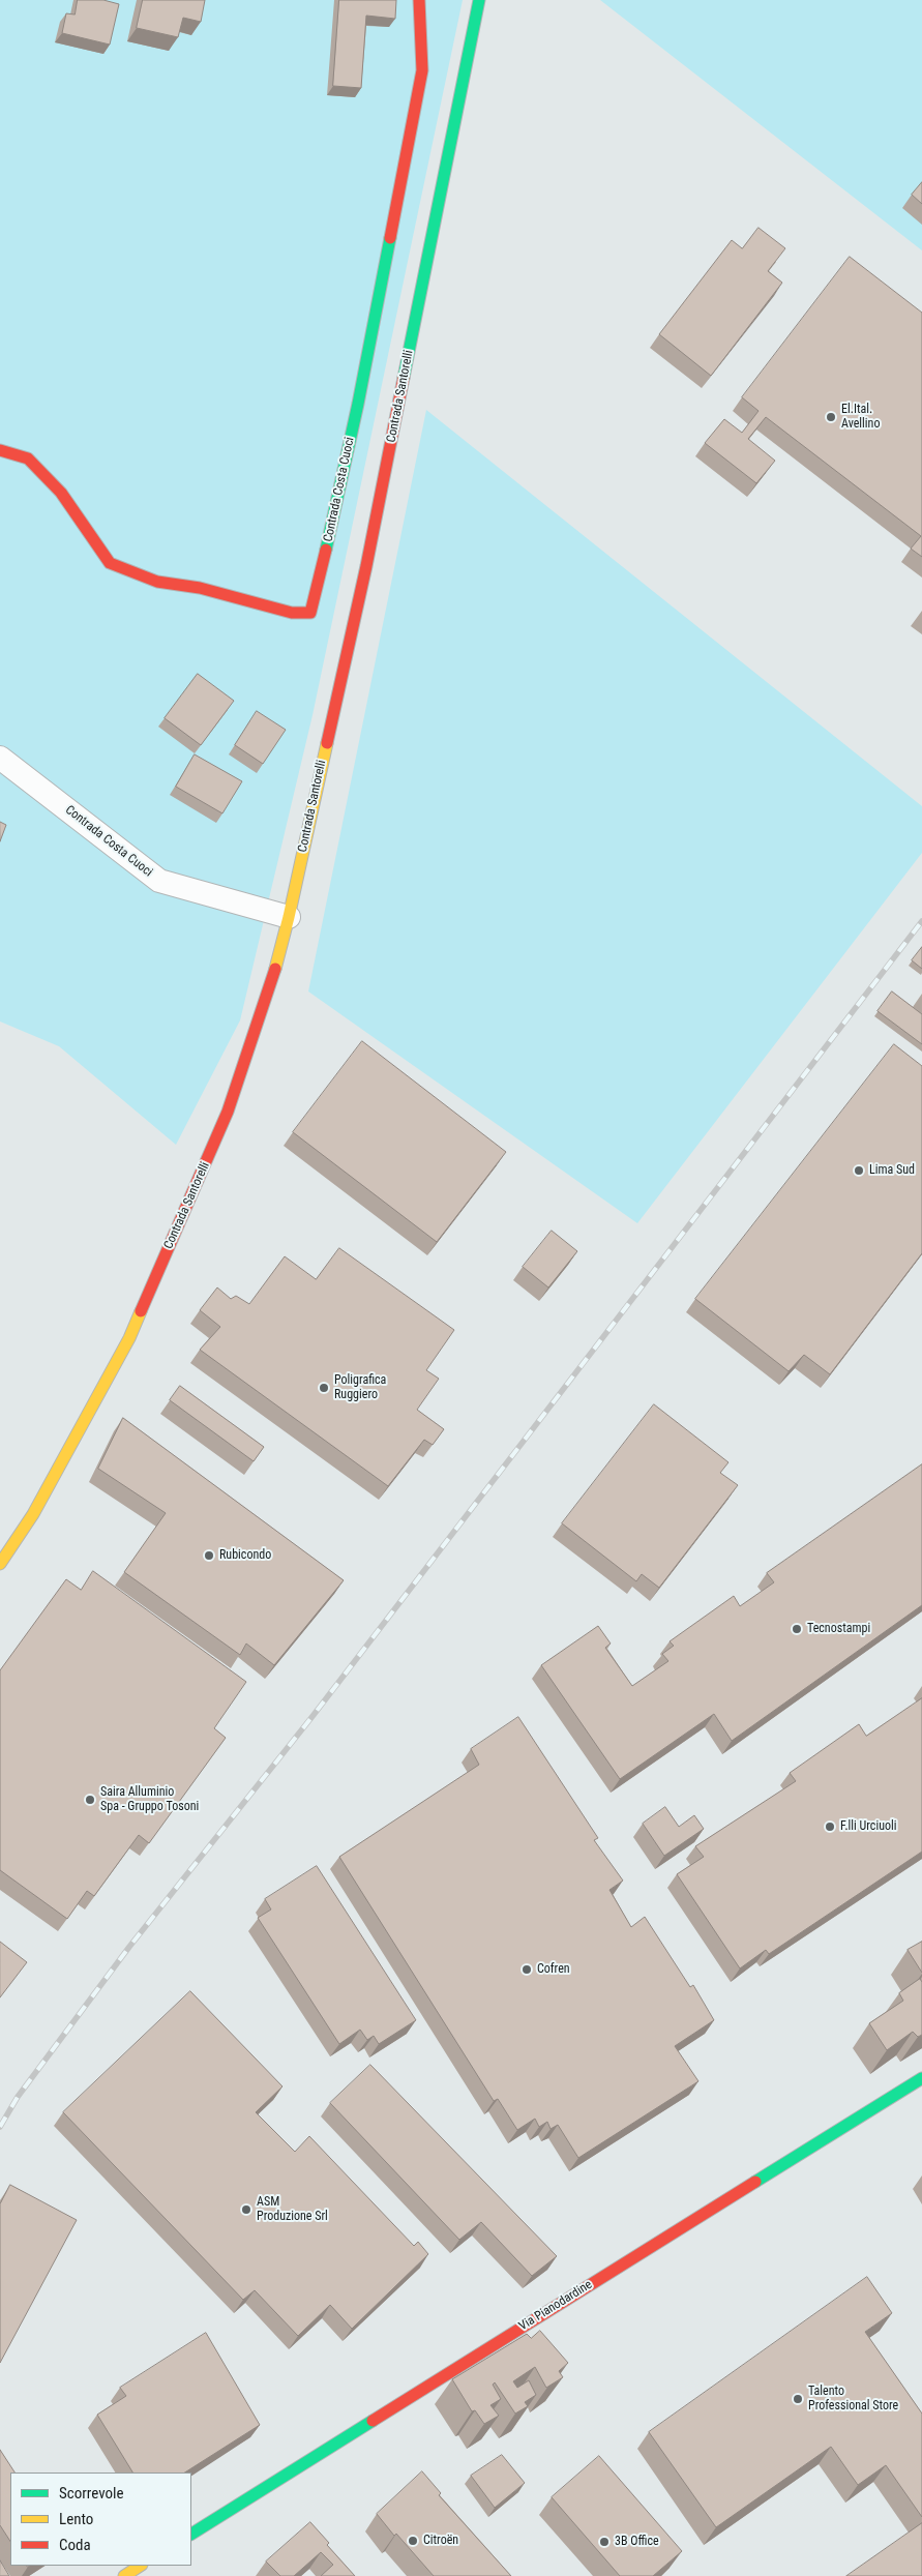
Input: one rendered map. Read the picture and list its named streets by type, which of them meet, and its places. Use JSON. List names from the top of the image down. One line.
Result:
{"streets":{"street":["Contrada Santorelli","Contrada Costa Cuoci","Via Pianodardine"]},"crossings":[["Contrada Santorelli","Contrada Costa Cuoci"]],"places":["El.Ital. Avellino","Lima Sud","Poligrafica Ruggiero","Rubicondo","Tecnostampi","Saira Alluminio Spa - Gruppo Tosoni","F.lli Urciuoli","Cofren","ASM Produzione Srl","Talento Professional Store","Citroën","3B Office"],"legend":["Scorrevole","Lento","Coda"]}
